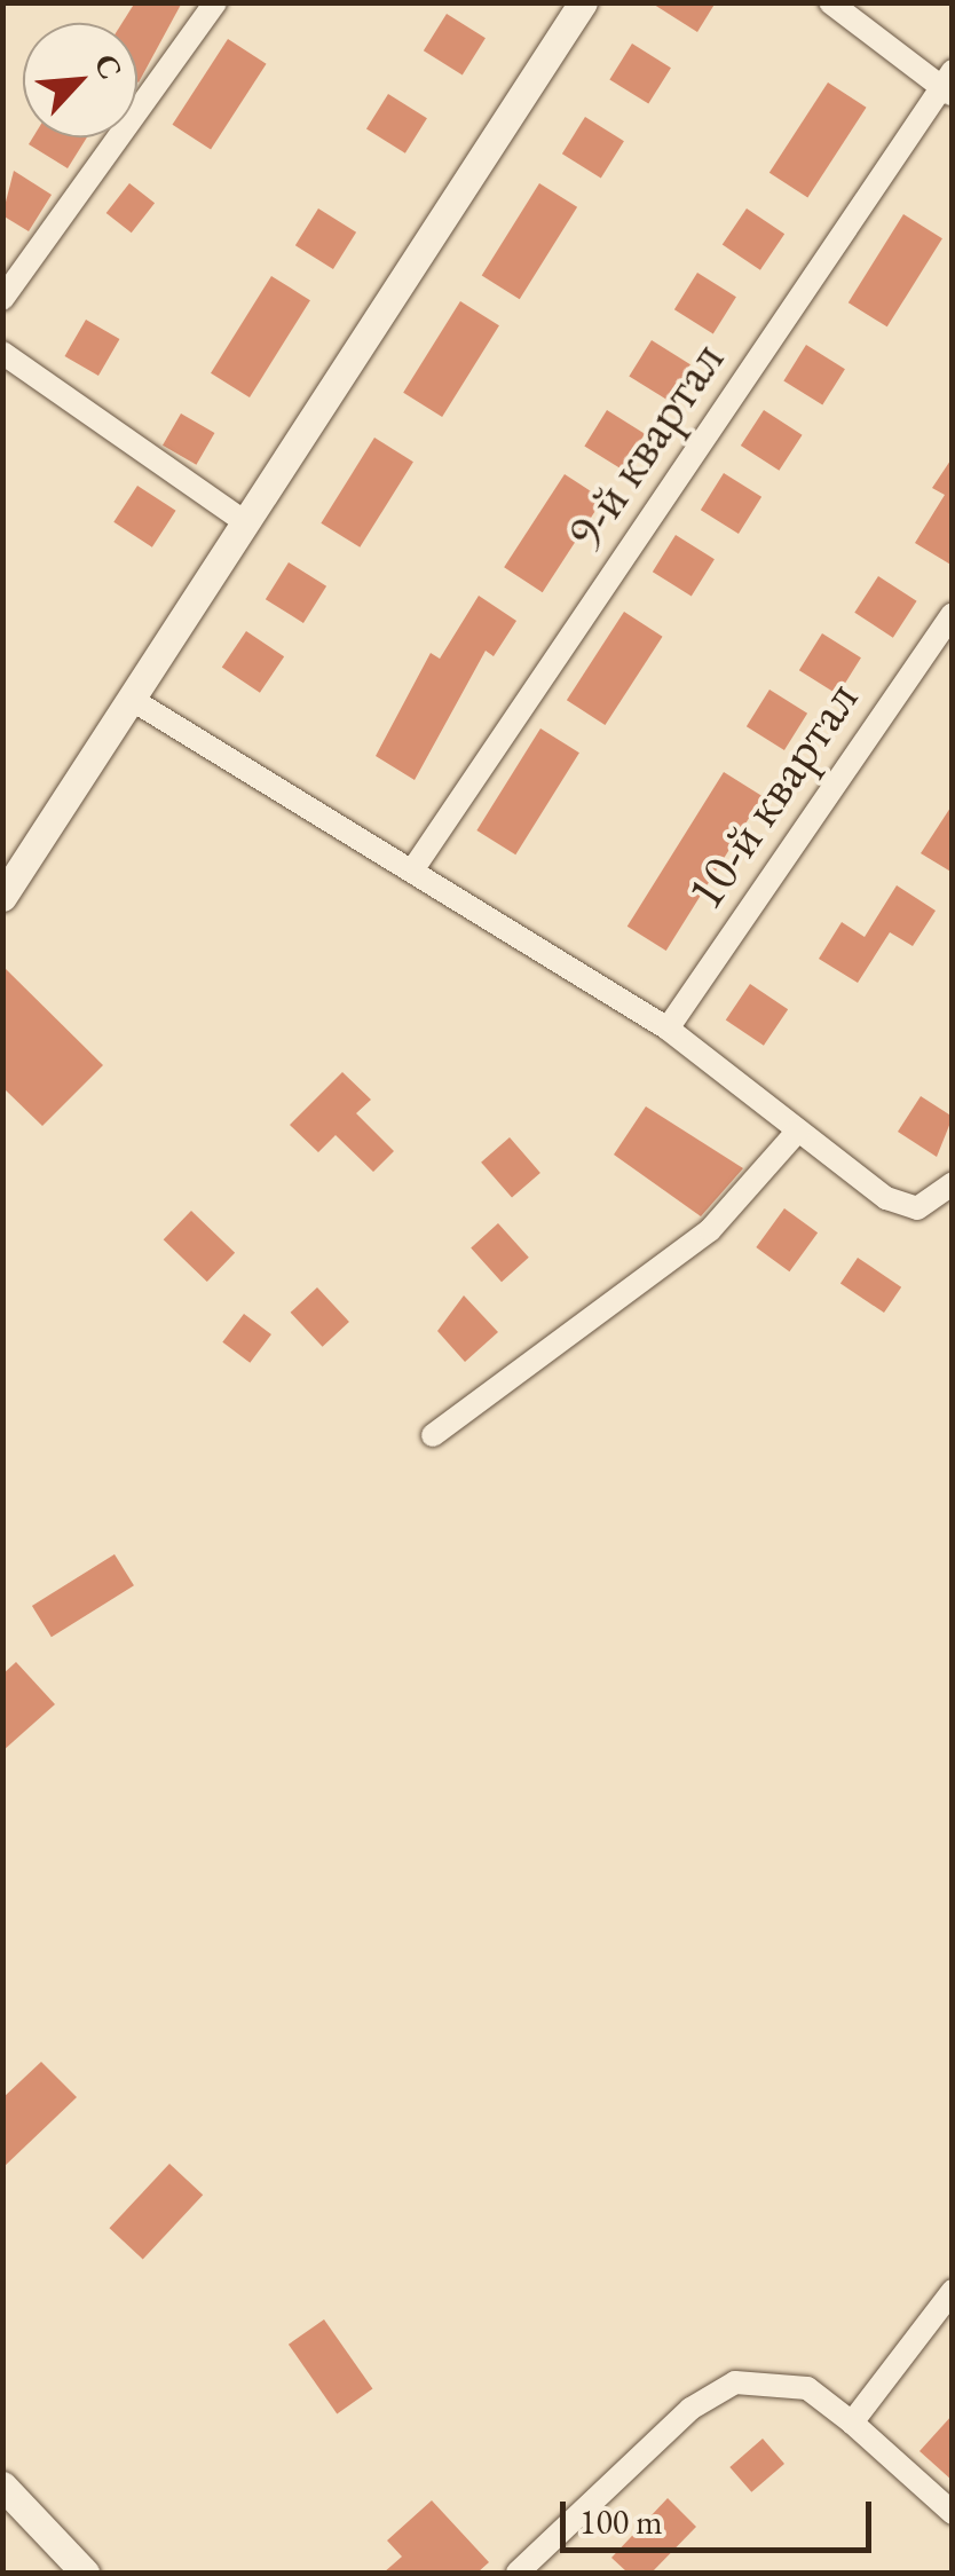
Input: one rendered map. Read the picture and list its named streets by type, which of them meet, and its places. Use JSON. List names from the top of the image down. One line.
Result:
{"streets":{"street":["9-й квартал","10-й квартал"]},"scale_bar":"100 m","north":"top right"}
